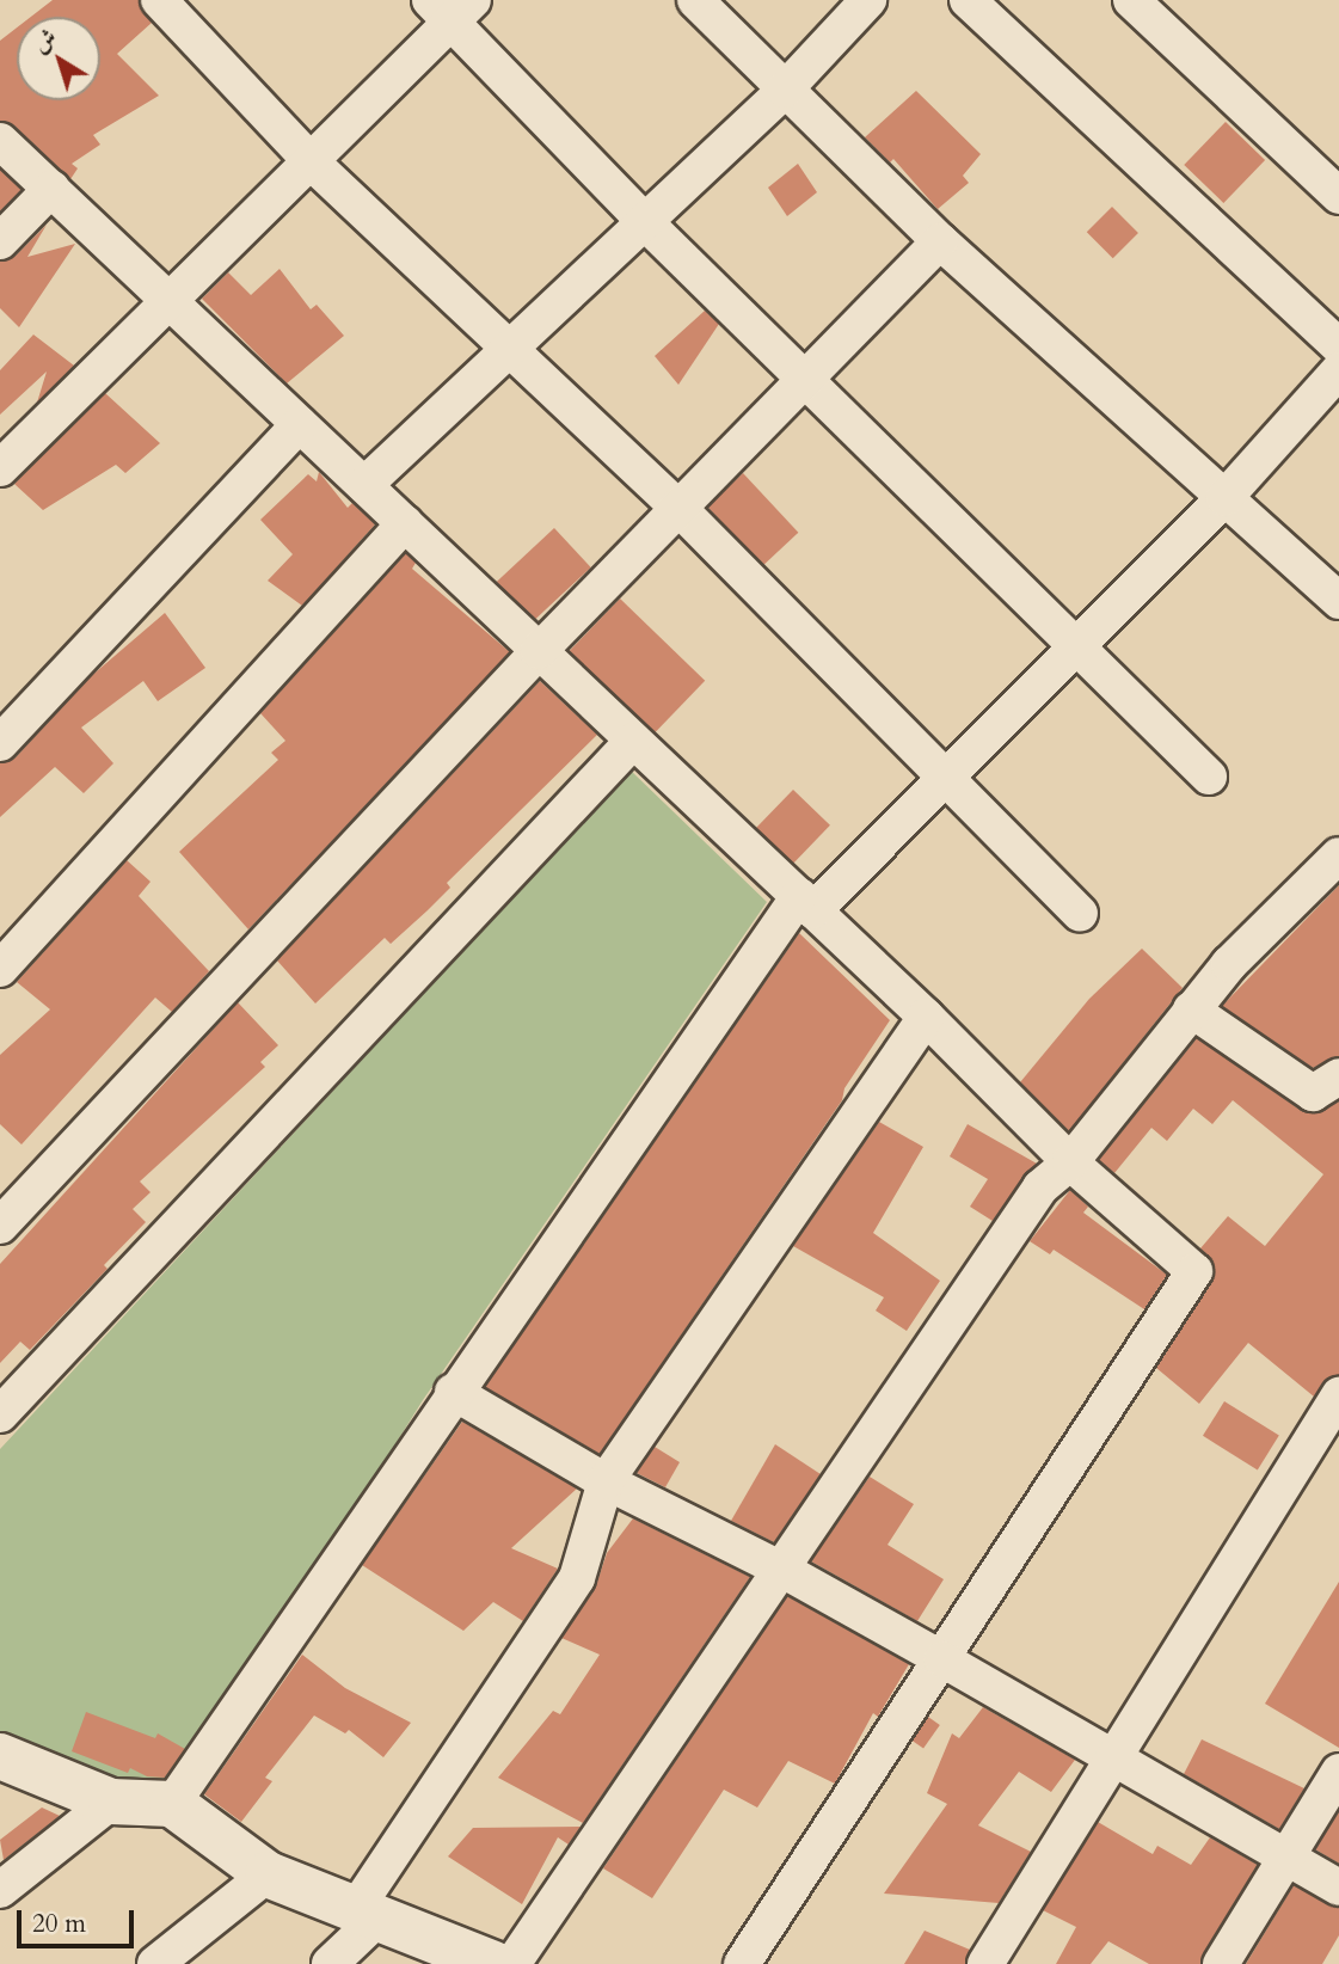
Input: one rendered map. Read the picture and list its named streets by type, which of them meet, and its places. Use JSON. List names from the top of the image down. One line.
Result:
{"scale_bar":"20 m","north":"top left"}
